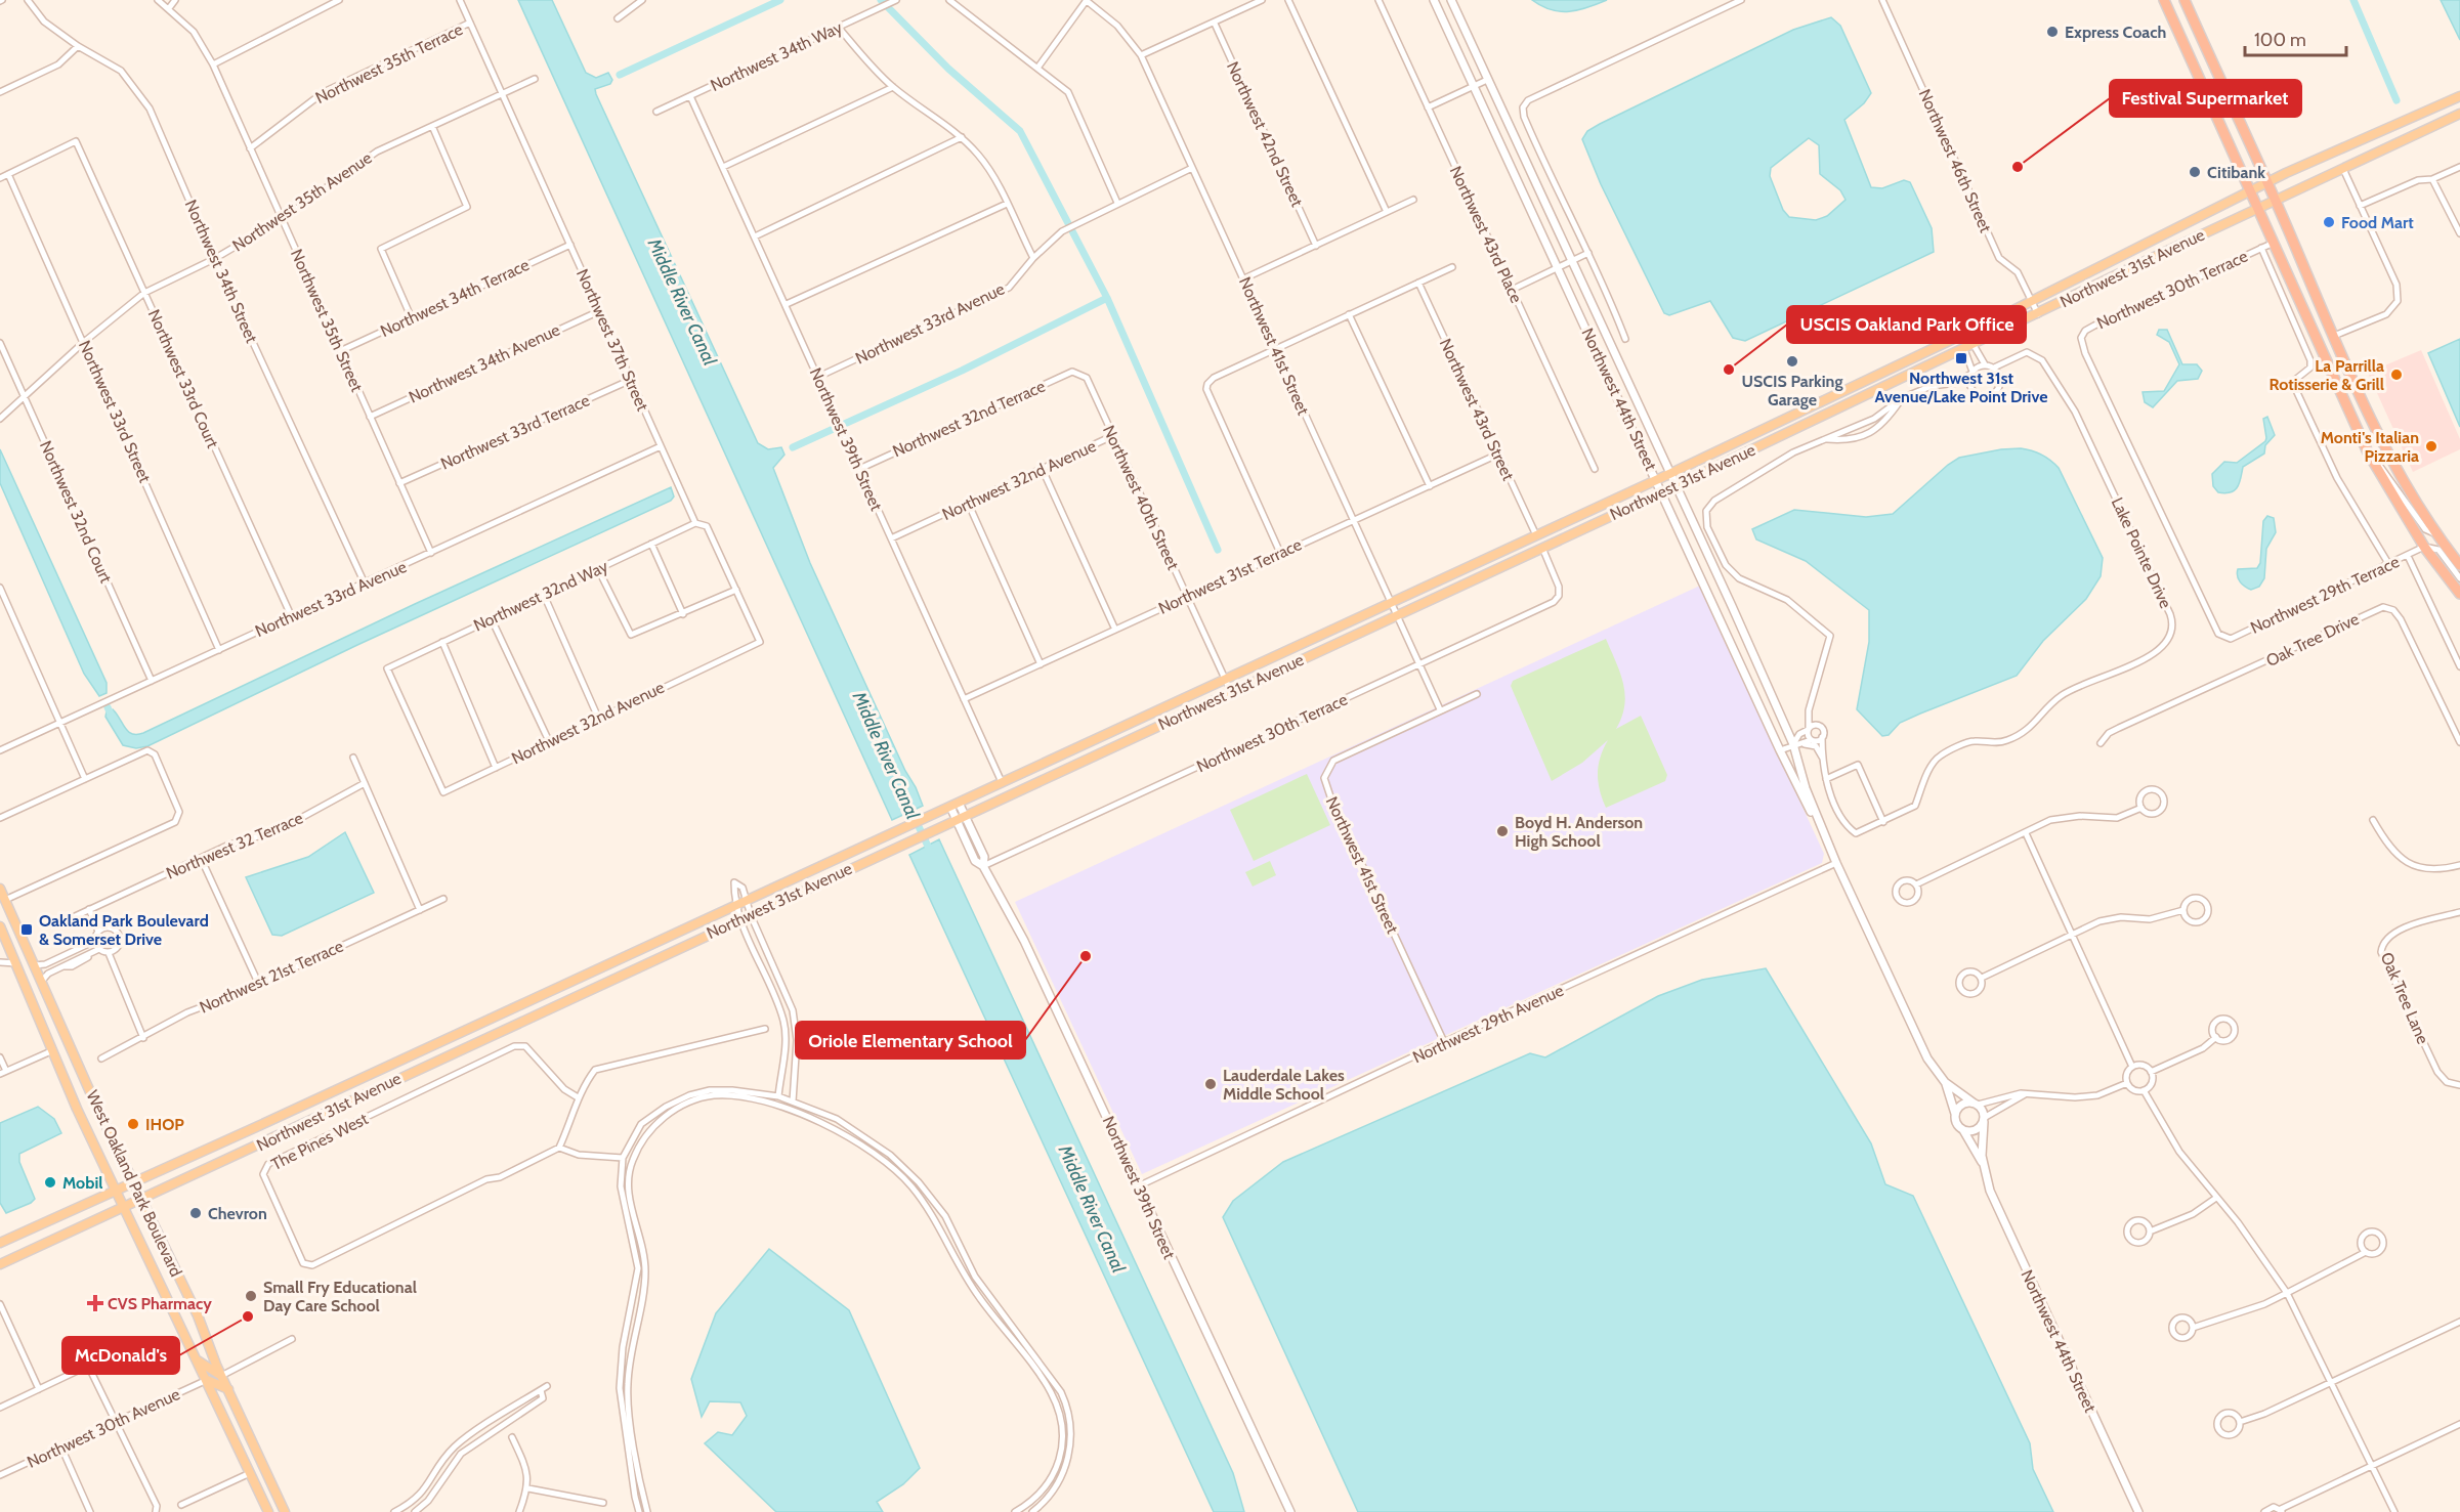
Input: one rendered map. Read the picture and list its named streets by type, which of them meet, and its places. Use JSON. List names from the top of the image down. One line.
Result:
{"streets":{"main road":["Northwest 31st Avenue","West Oakland Park Boulevard"],"street":["Northwest 34th Way","Northwest 35th Terrace","Northwest 42nd Street","Northwest 46th Street","Northwest 35th Avenue","Northwest 43rd Place","Northwest 34th Street","Northwest 30th Terrace","Northwest 34th Terrace","Northwest 35th Street","Northwest 33rd Avenue","Northwest 37th Street","Northwest 41st Street","Northwest 34th Avenue","Northwest 33rd Court","Northwest 44th Street","Northwest 43rd Street","Northwest 33rd Street","Northwest 32nd Terrace","Northwest 33rd Terrace","Northwest 39th Street","Northwest 32nd Avenue","Northwest 40th Street","Northwest 32nd Court","Lake Pointe Drive","Northwest 31st Terrace","Northwest 29th Terrace","Northwest 32nd Way","Oak Tree Drive","Northwest 32 Terrace","Northwest 21st Terrace","Oak Tree Lane","Northwest 29th Avenue","The Pines West","Northwest 30th Avenue"]},"crossings":[["Northwest 34th Way","Northwest 39th Street"],["Northwest 35th Terrace","Northwest 35th Street"],["Northwest 35th Terrace","Northwest 37th Street"],["Northwest 46th Street","Northwest 31st Avenue"],["Northwest 35th Avenue","Northwest 34th Street"],["Northwest 35th Avenue","Northwest 35th Street"],["Northwest 35th Avenue","Northwest 37th Street"],["Northwest 35th Avenue","Northwest 33rd Court"],["Northwest 35th Avenue","Northwest 33rd Street"],["Northwest 35th Avenue","Northwest 32nd Court"],["Northwest 31st Avenue","Northwest 30th Terrace"],["Northwest 31st Avenue","Northwest 41st Street"],["Northwest 31st Avenue","Northwest 44th Street"],["Northwest 31st Avenue","Northwest 43rd Street"],["Northwest 31st Avenue","Northwest 39th Street"],["Northwest 31st Avenue","Northwest 40th Street"],["Northwest 31st Avenue","West Oakland Park Boulevard"],["Northwest 34th Street","Northwest 33rd Avenue"],["Northwest 30th Terrace","Northwest 41st Street"],["Northwest 30th Terrace","Northwest 39th Street"],["Northwest 30th Terrace","Northwest 29th Terrace"],["Northwest 34th Terrace","Northwest 35th Street"],["Northwest 34th Terrace","Northwest 37th Street"],["Northwest 35th Street","Northwest 33rd Avenue"],["Northwest 35th Street","Northwest 34th Avenue"],["Northwest 35th Street","Northwest 33rd Terrace"],["Northwest 33rd Avenue","Northwest 37th Street"],["Northwest 33rd Avenue","Northwest 41st Street"],["Northwest 33rd Avenue","Northwest 33rd Court"],["Northwest 33rd Avenue","Northwest 33rd Street"],["Northwest 33rd Avenue","Northwest 39th Street"],["Northwest 33rd Avenue","Northwest 32nd Court"],["Northwest 37th Street","Northwest 34th Avenue"],["Northwest 37th Street","Northwest 33rd Terrace"],["Northwest 37th Street","Northwest 32nd Avenue"],["Northwest 37th Street","Northwest 32nd Way"],["Northwest 41st Street","Northwest 31st Terrace"],["Northwest 41st Street","Northwest 29th Avenue"],["Northwest 33rd Court","Northwest 33rd Street"],["Northwest 44th Street","Northwest 29th Avenue"],["Northwest 43rd Street","Northwest 31st Terrace"],["Northwest 32nd Terrace","Northwest 39th Street"],["Northwest 32nd Terrace","Northwest 40th Street"],["Northwest 39th Street","Northwest 32nd Avenue"],["Northwest 39th Street","Northwest 31st Terrace"],["Northwest 39th Street","Northwest 29th Avenue"],["Northwest 32nd Avenue","Northwest 40th Street"],["Northwest 32nd Avenue","Northwest 32nd Way"],["Northwest 40th Street","Northwest 31st Terrace"],["West Oakland Park Boulevard","Northwest 30th Avenue"]],"water":["Middle River Canal"],"places":{"other":["Express Coach","Festival Supermarket","Citibank","Food Mart","USCIS Parking Garage","USCIS Oakland Park Office","La Parrilla Rotisserie & Grill","Monti's Italian Pizzaria","Boyd H. Anderson High School","Oriole Elementary School","Lauderdale Lakes Middle School","IHOP","Mobil","Chevron","Small Fry Educational Day Care School","McDonald's"],"transit":["Northwest 31st Avenue/Lake Point Drive","Oakland Park Boulevard & Somerset Drive"],"health":["CVS Pharmacy"]},"scale_bar":"100 m"}
